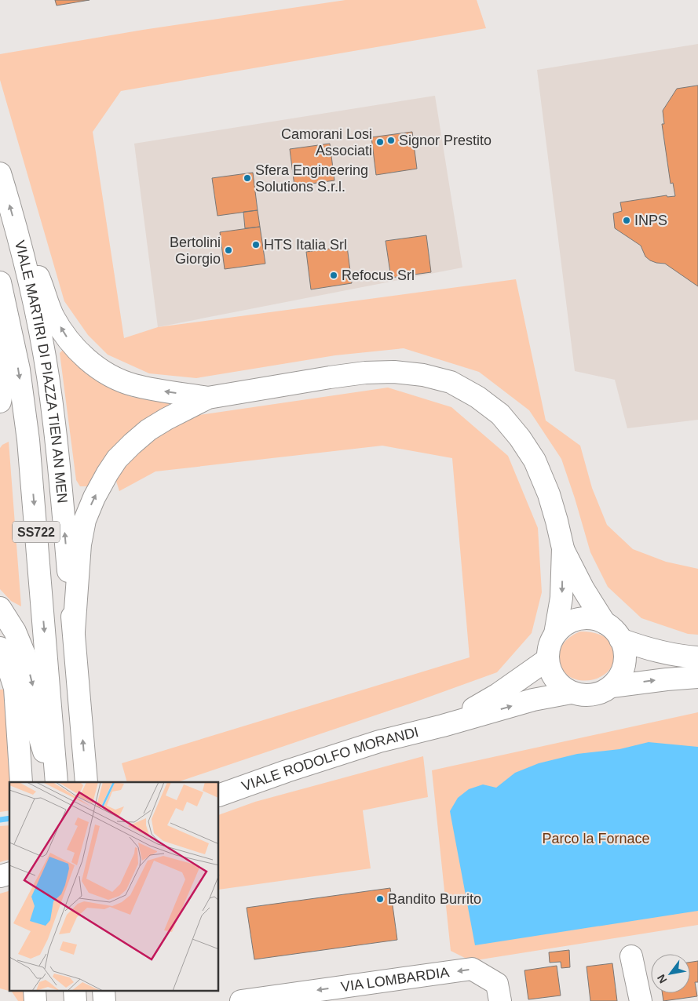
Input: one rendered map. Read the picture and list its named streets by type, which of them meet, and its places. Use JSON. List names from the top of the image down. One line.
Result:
{"streets":{"main road":["VIALE MARTIRI DI PIAZZA TIEN AN MEN","SS722","VIALE RODOLFO MORANDI","VIA LOMBARDIA"]},"one_way":["VIA LOMBARDIA"],"parks":["Parco la Fornace"],"places":["Signor Prestito","Camorani Losi Associati","Sfera Engineering Solutions S.r.l.","INPS","HTS Italia Srl","Bertolini Giorgio","Refocus Srl","Bandito Burrito"],"north":"bottom left"}
